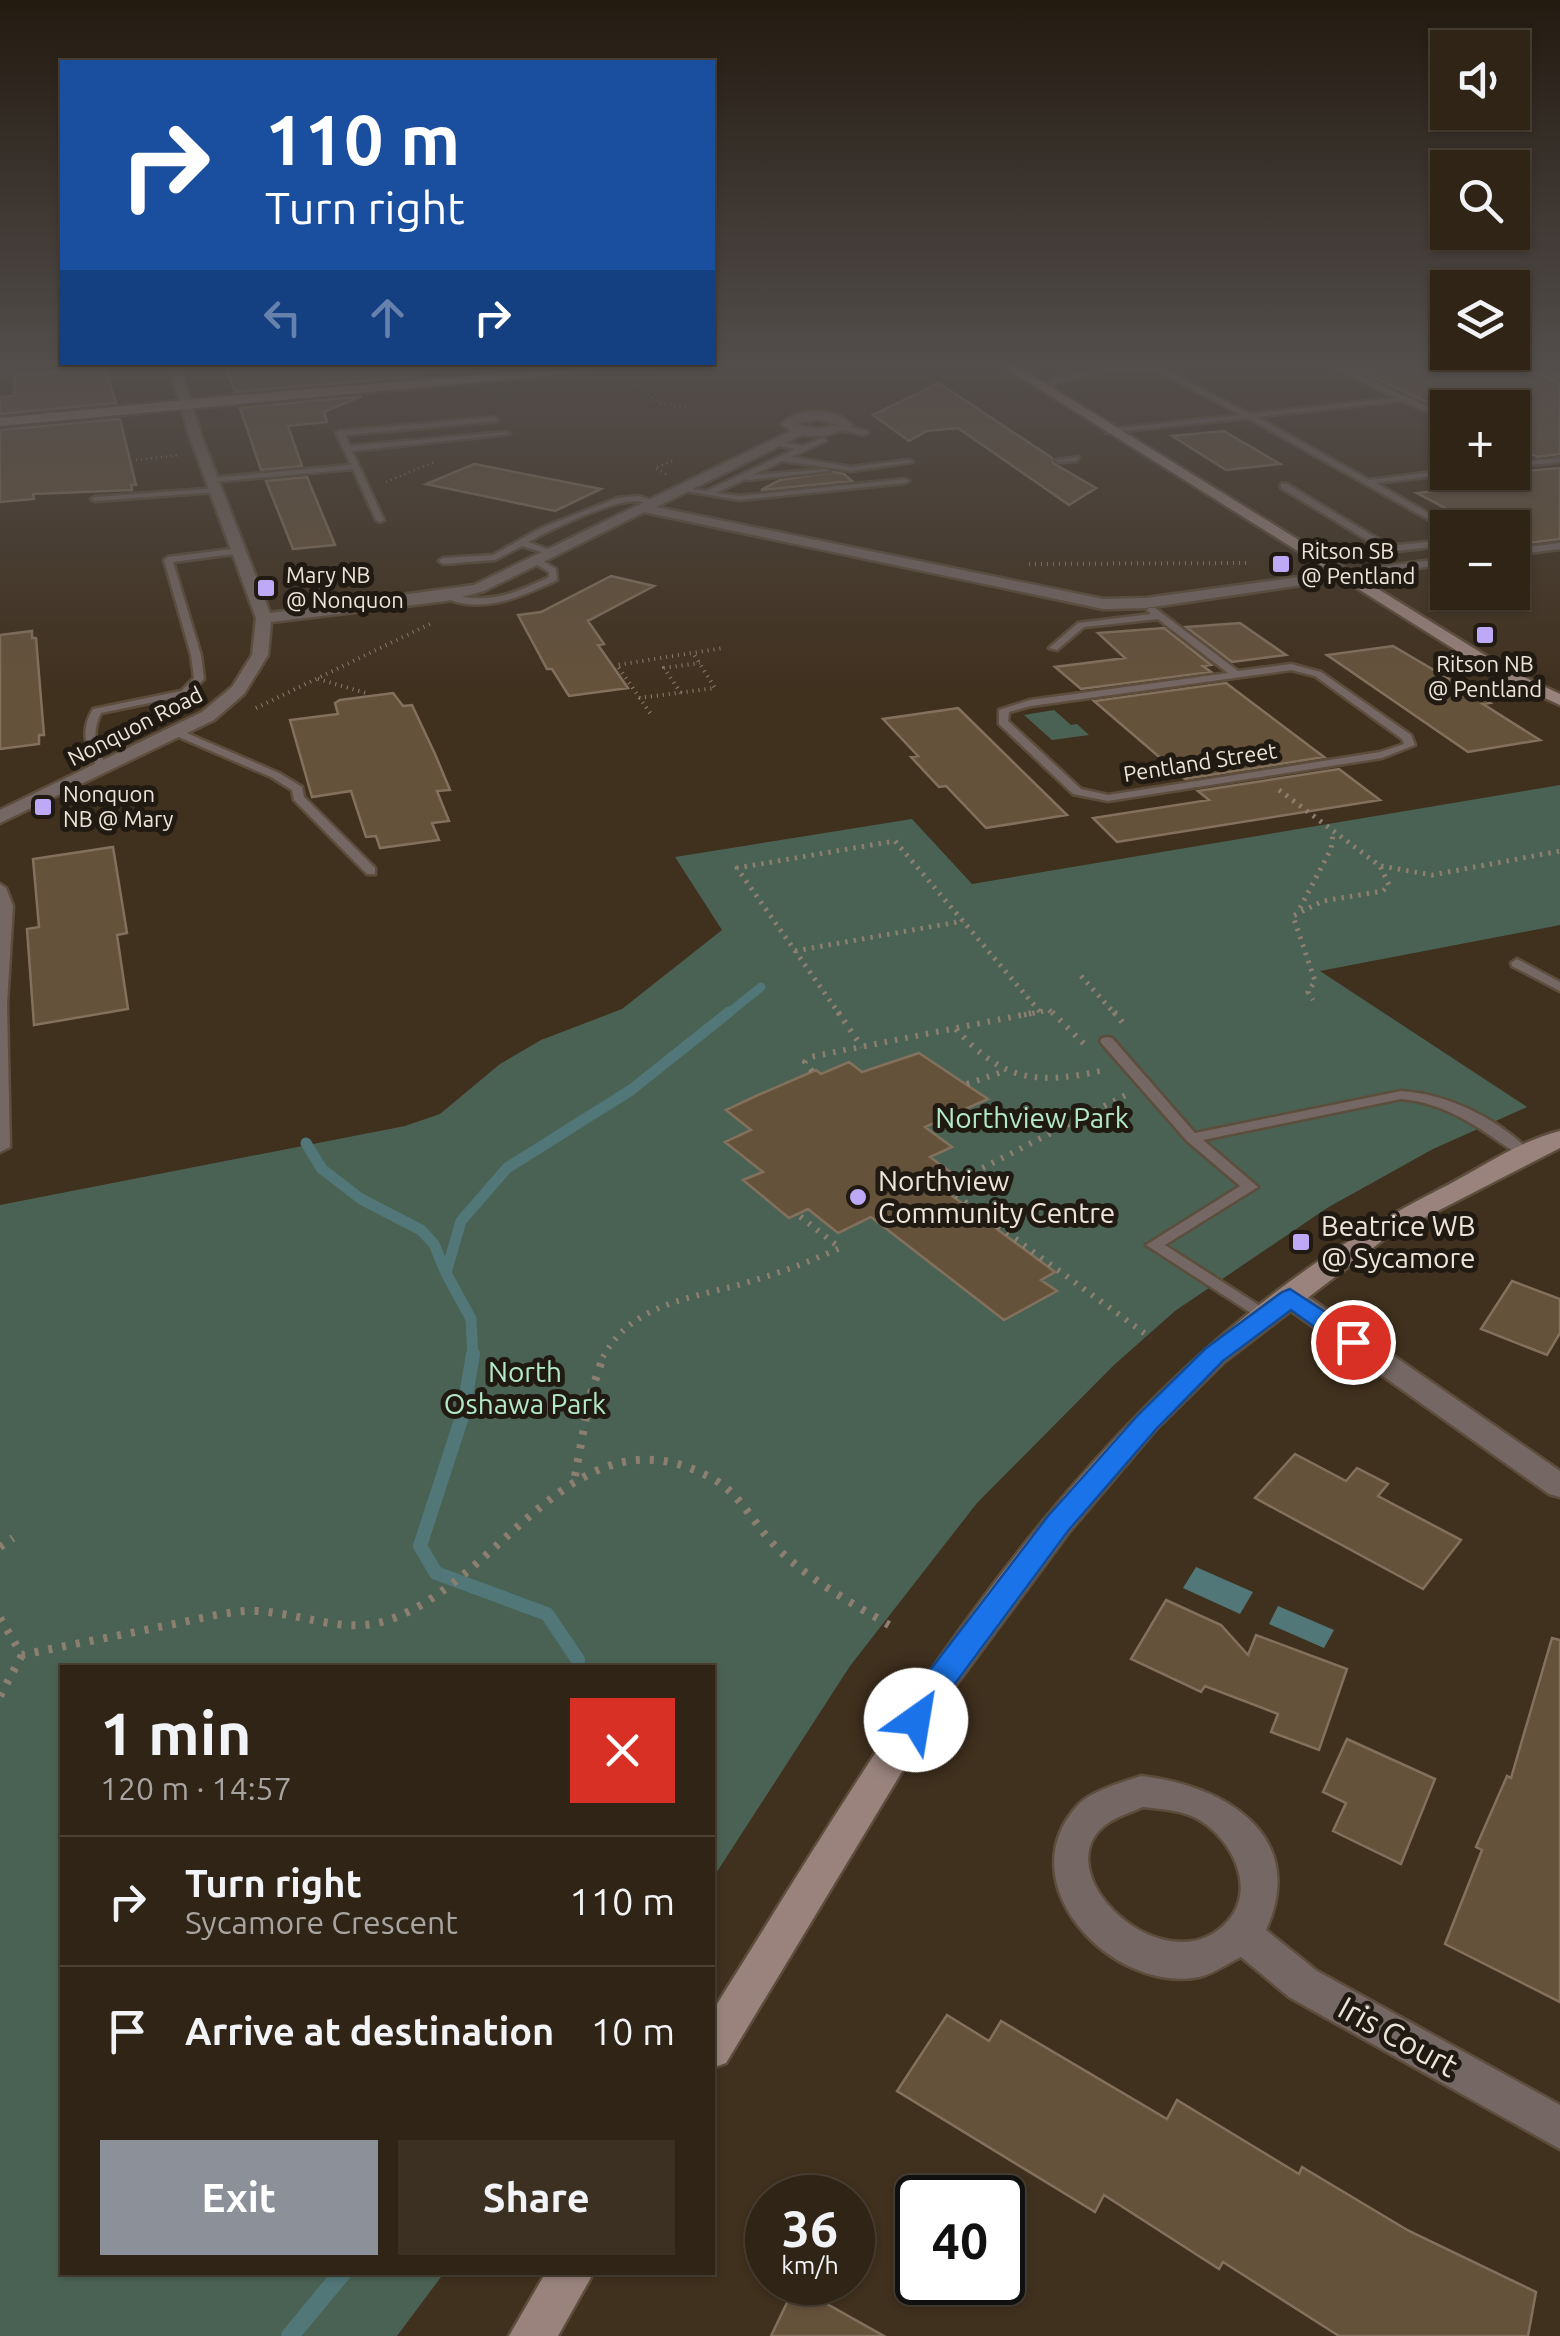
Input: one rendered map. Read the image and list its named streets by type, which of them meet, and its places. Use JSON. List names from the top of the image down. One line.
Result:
{"streets":{"street":["Nonquon Road","Iris Court"],"lane":["Pentland Street"]},"parks":["Northview Park","North Oshawa Park"],"places":{"transit":["Ritson SB @ Pentland","Mary NB @ Nonquon","Ritson NB @ Pentland","Nonquon NB @ Mary","Beatrice WB @ Sycamore"],"other":["Northview Community Centre"]},"page":{"map_buttons":["+","−"],"turn":["110 m","Turn right"],"heading":["1 min","120 m · 14:57"],"list":[{"name":"Turn right","note":"Sycamore Crescent","value":"110 m"},{"name":"Arrive at destination","value":"10 m"}],"buttons":["Exit","Share"],"speed":"36 km/h","limit":"40"}}
